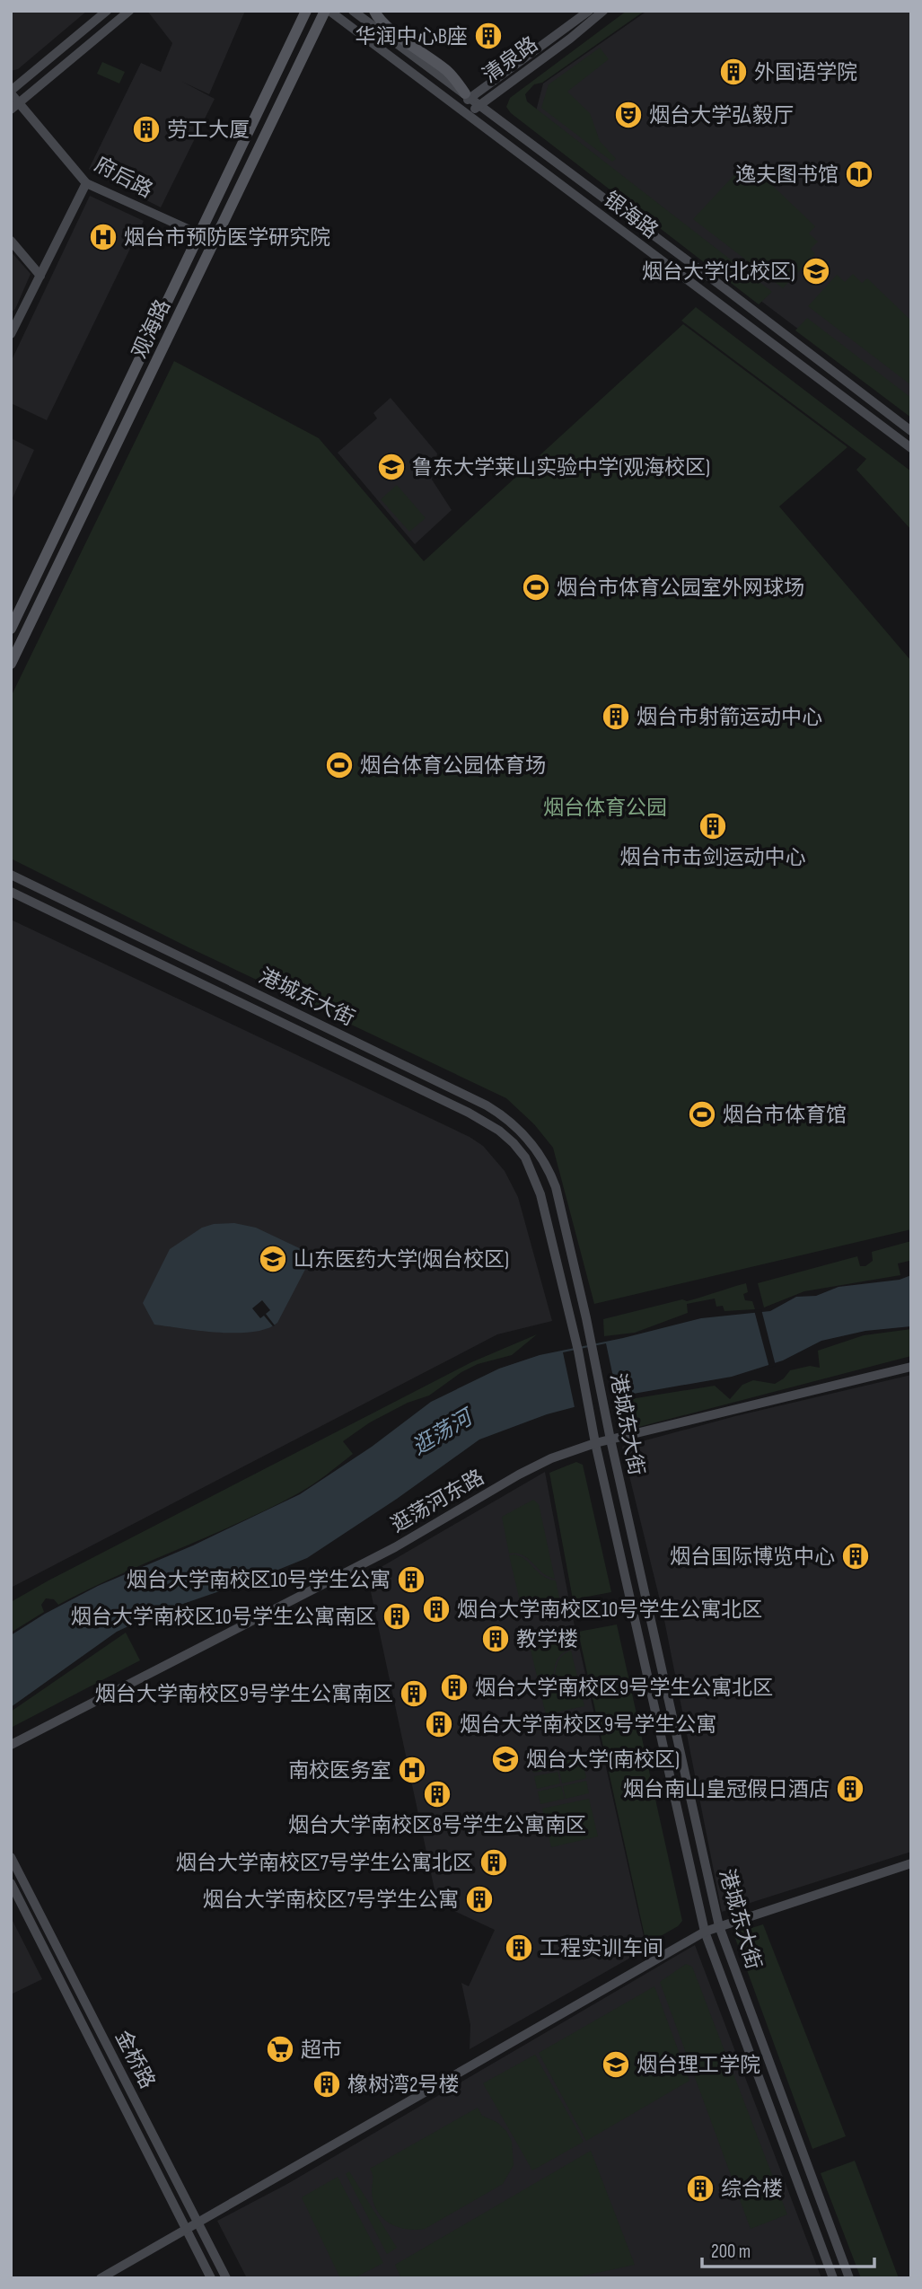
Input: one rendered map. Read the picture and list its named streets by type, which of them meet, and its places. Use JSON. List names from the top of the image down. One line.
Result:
{"streets":{"main road":["清泉路","府后路","银海路","观海路","港城东大街","逛荡河东路","金桥路"]},"crossings":[["清泉路","银海路"],["府后路","观海路"],["银海路","观海路"],["港城东大街","逛荡河东路"]],"water":["逛荡河"],"parks":["烟台体育公园"],"places":{"building":["华润中心B座","外国语学院","劳工大厦","烟台市射箭运动中心","烟台市击剑运动中心","烟台国际博览中心","烟台大学南校区10号学生公寓","烟台大学南校区10号学生公寓北区","烟台大学南校区10号学生公寓南区","教学楼","烟台大学南校区9号学生公寓北区","烟台大学南校区9号学生公寓南区","烟台大学南校区9号学生公寓","烟台南山皇冠假日酒店","烟台大学南校区8号学生公寓南区","烟台大学南校区7号学生公寓北区","烟台大学南校区7号学生公寓","工程实训车间","橡树湾2号楼","综合楼"],"theatre":["烟台大学弘毅厅"],"library":["逸夫图书馆"],"hospital":["烟台市预防医学研究院","南校医务室"],"school or university":["烟台大学(北校区)","鲁东大学莱山实验中学(观海校区)","山东医药大学(烟台校区)","烟台大学(南校区)","烟台理工学院"],"sports":["烟台市体育公园室外网球场","烟台体育公园体育场","烟台市体育馆"],"supermarket":["超市"]},"scale_bar":"200 m"}
